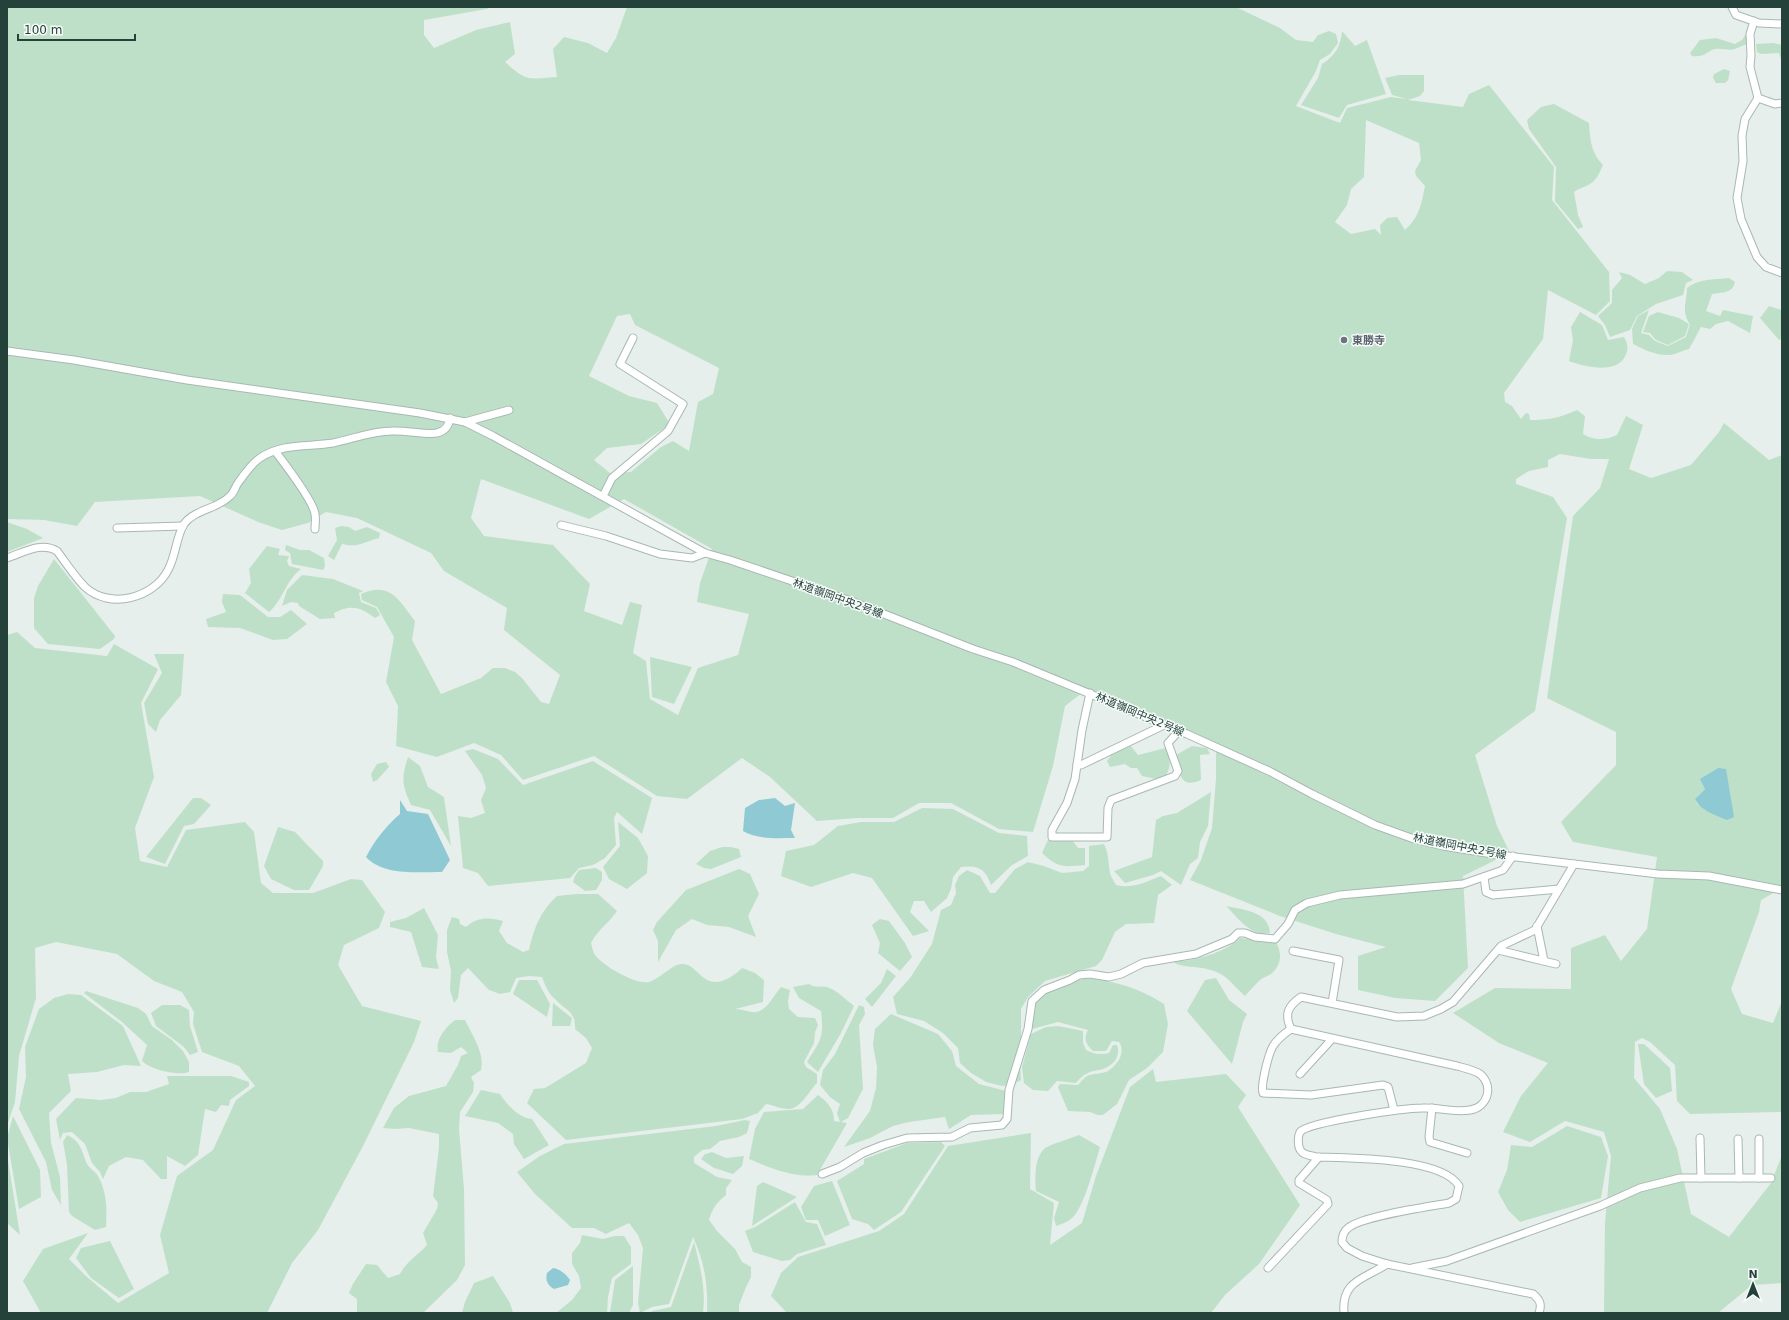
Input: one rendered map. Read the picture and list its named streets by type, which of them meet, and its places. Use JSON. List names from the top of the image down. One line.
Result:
{"streets":{"street":["林道嶺岡中央2号線"]},"places":["東勝寺"],"scale_bar":"100 m","north":"top"}
